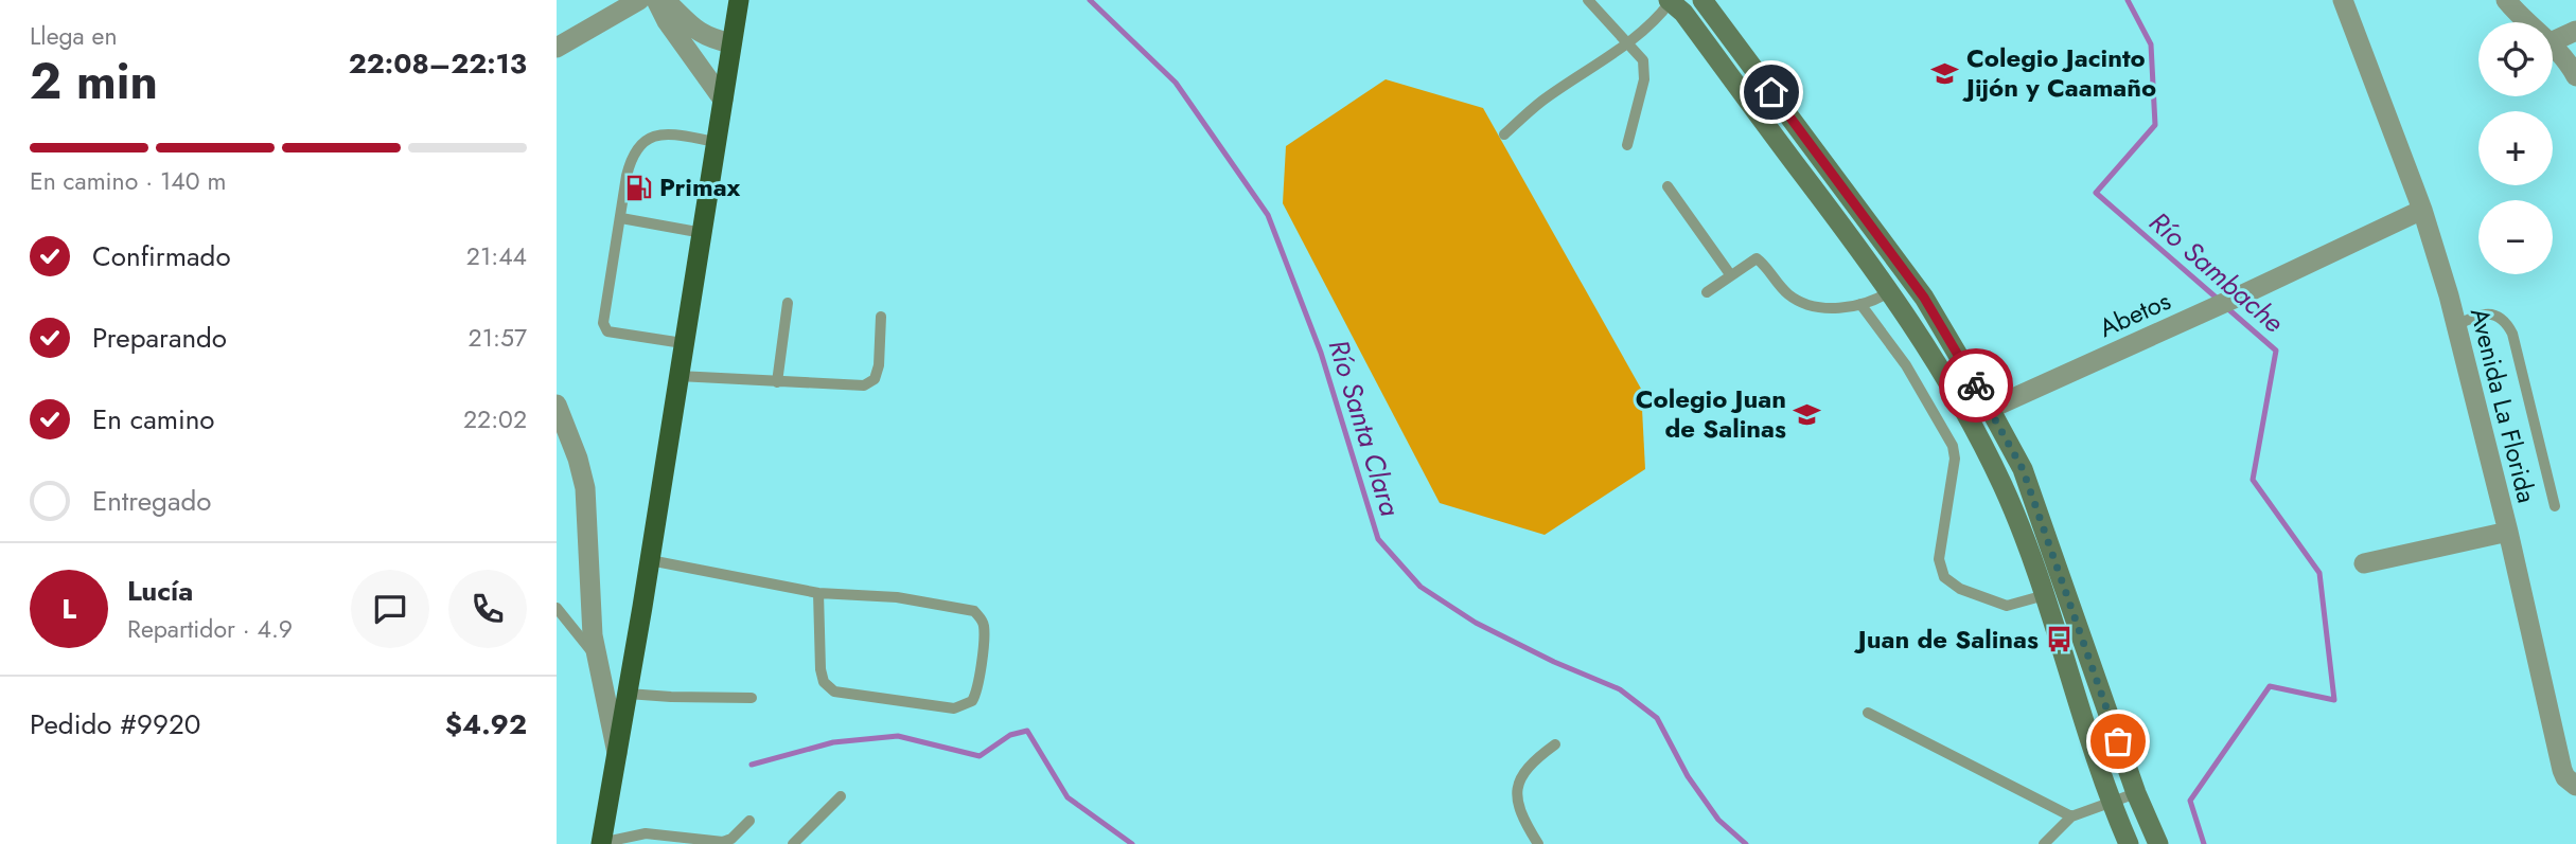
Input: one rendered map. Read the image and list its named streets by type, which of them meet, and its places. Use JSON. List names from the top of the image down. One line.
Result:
{"streets":{"street":["Abetos","Avenida La Florida"]},"crossings":[["Abetos","Avenida La Florida"]],"water":["Río Sambache","Río Santa Clara"],"places":{"school or university":["Colegio Jacinto Jijón y Caamaño","Colegio Juan de Salinas"],"fuel station":["Primax"],"bus stop":["Juan de Salinas"]},"page":{"heading":["2 min","Llega en","22:08–22:13"],"panel":["Lucía","Repartidor · 4.9","Pedido #9920","$4.92"],"map_buttons":["+","−"],"bar":"En camino · 140 m","list":[["Confirmado","21:44"],["Preparando","21:57"],["En camino","22:02"],"Entregado"],"round":"L"}}
